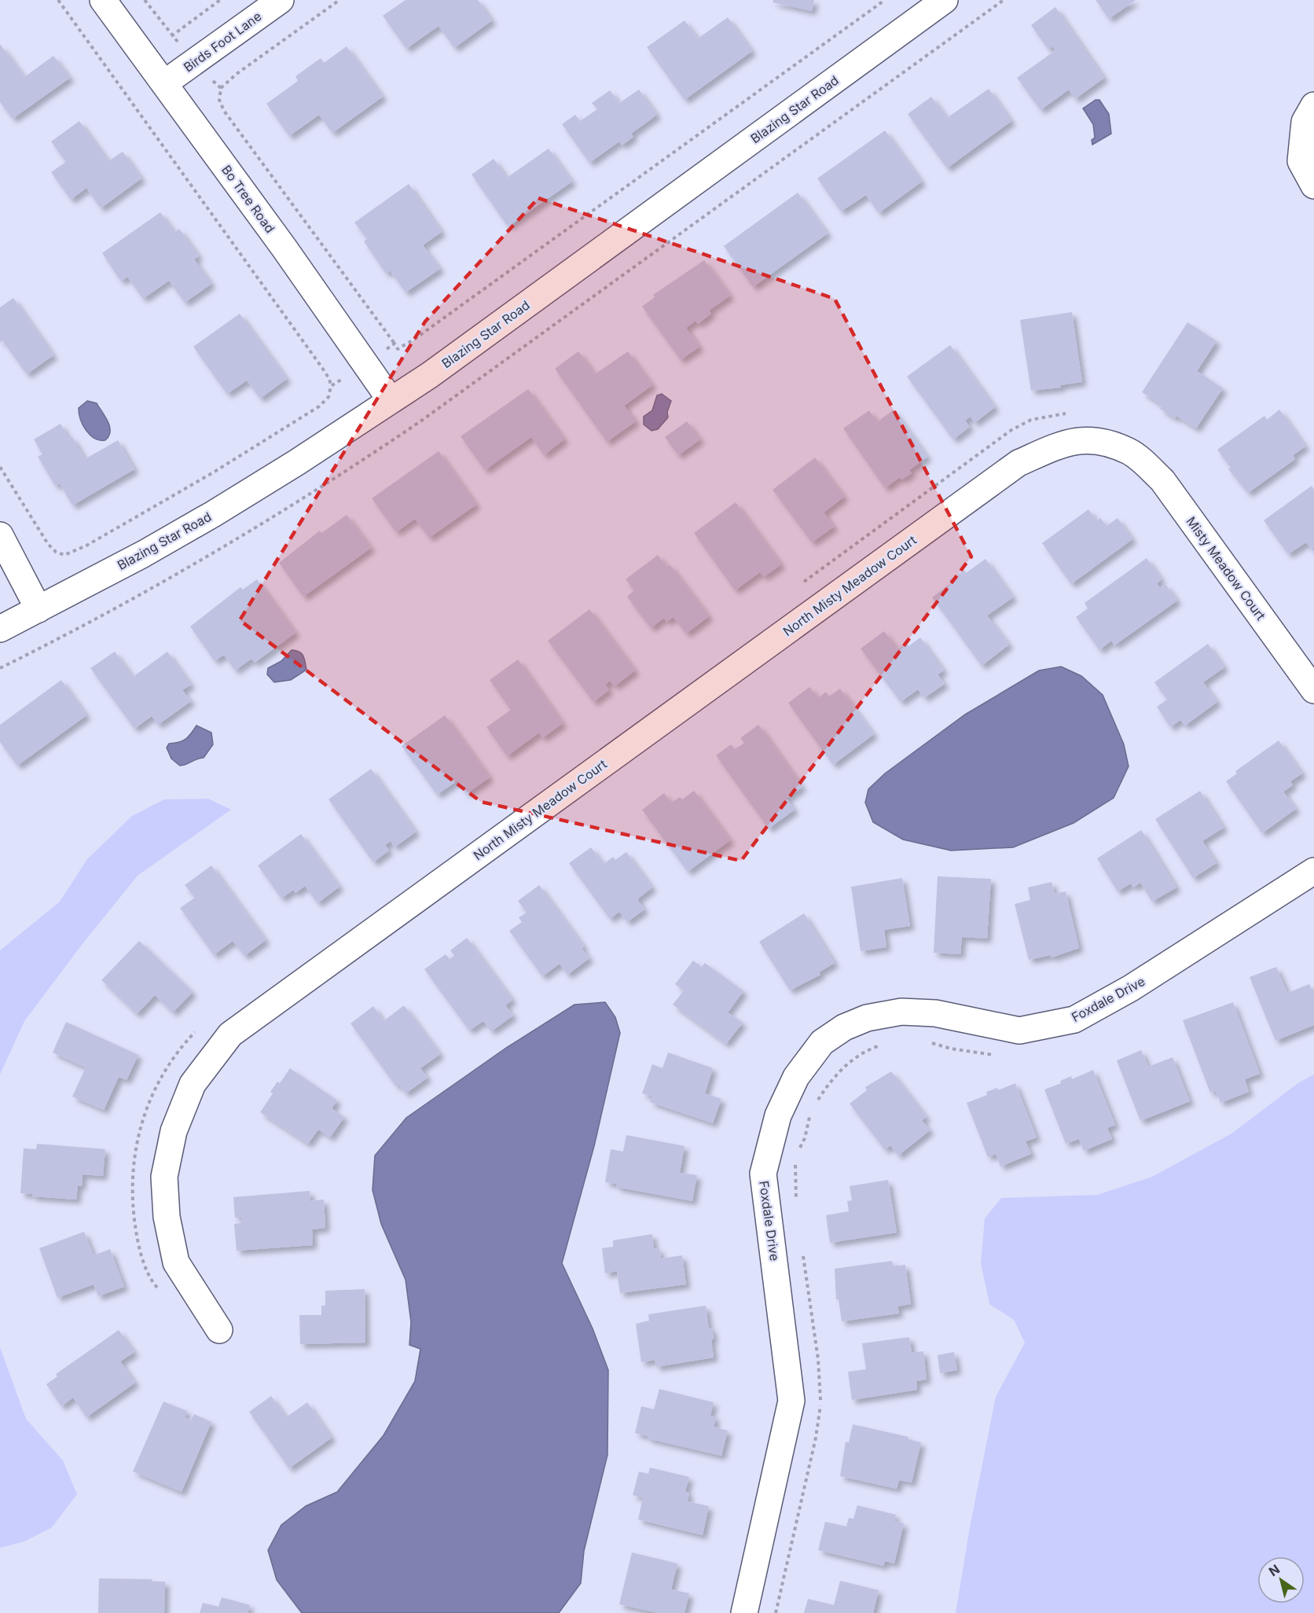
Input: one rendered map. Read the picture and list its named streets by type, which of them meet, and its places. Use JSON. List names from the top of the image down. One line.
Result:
{"streets":{"street":["Birds Foot Lane","Blazing Star Road","Bo Tree Road","Misty Meadow Court","North Misty Meadow Court","Foxdale Drive"]},"crossings":[["Birds Foot Lane","Bo Tree Road"],["Blazing Star Road","Bo Tree Road"],["Misty Meadow Court","North Misty Meadow Court"]],"north":"top left"}
